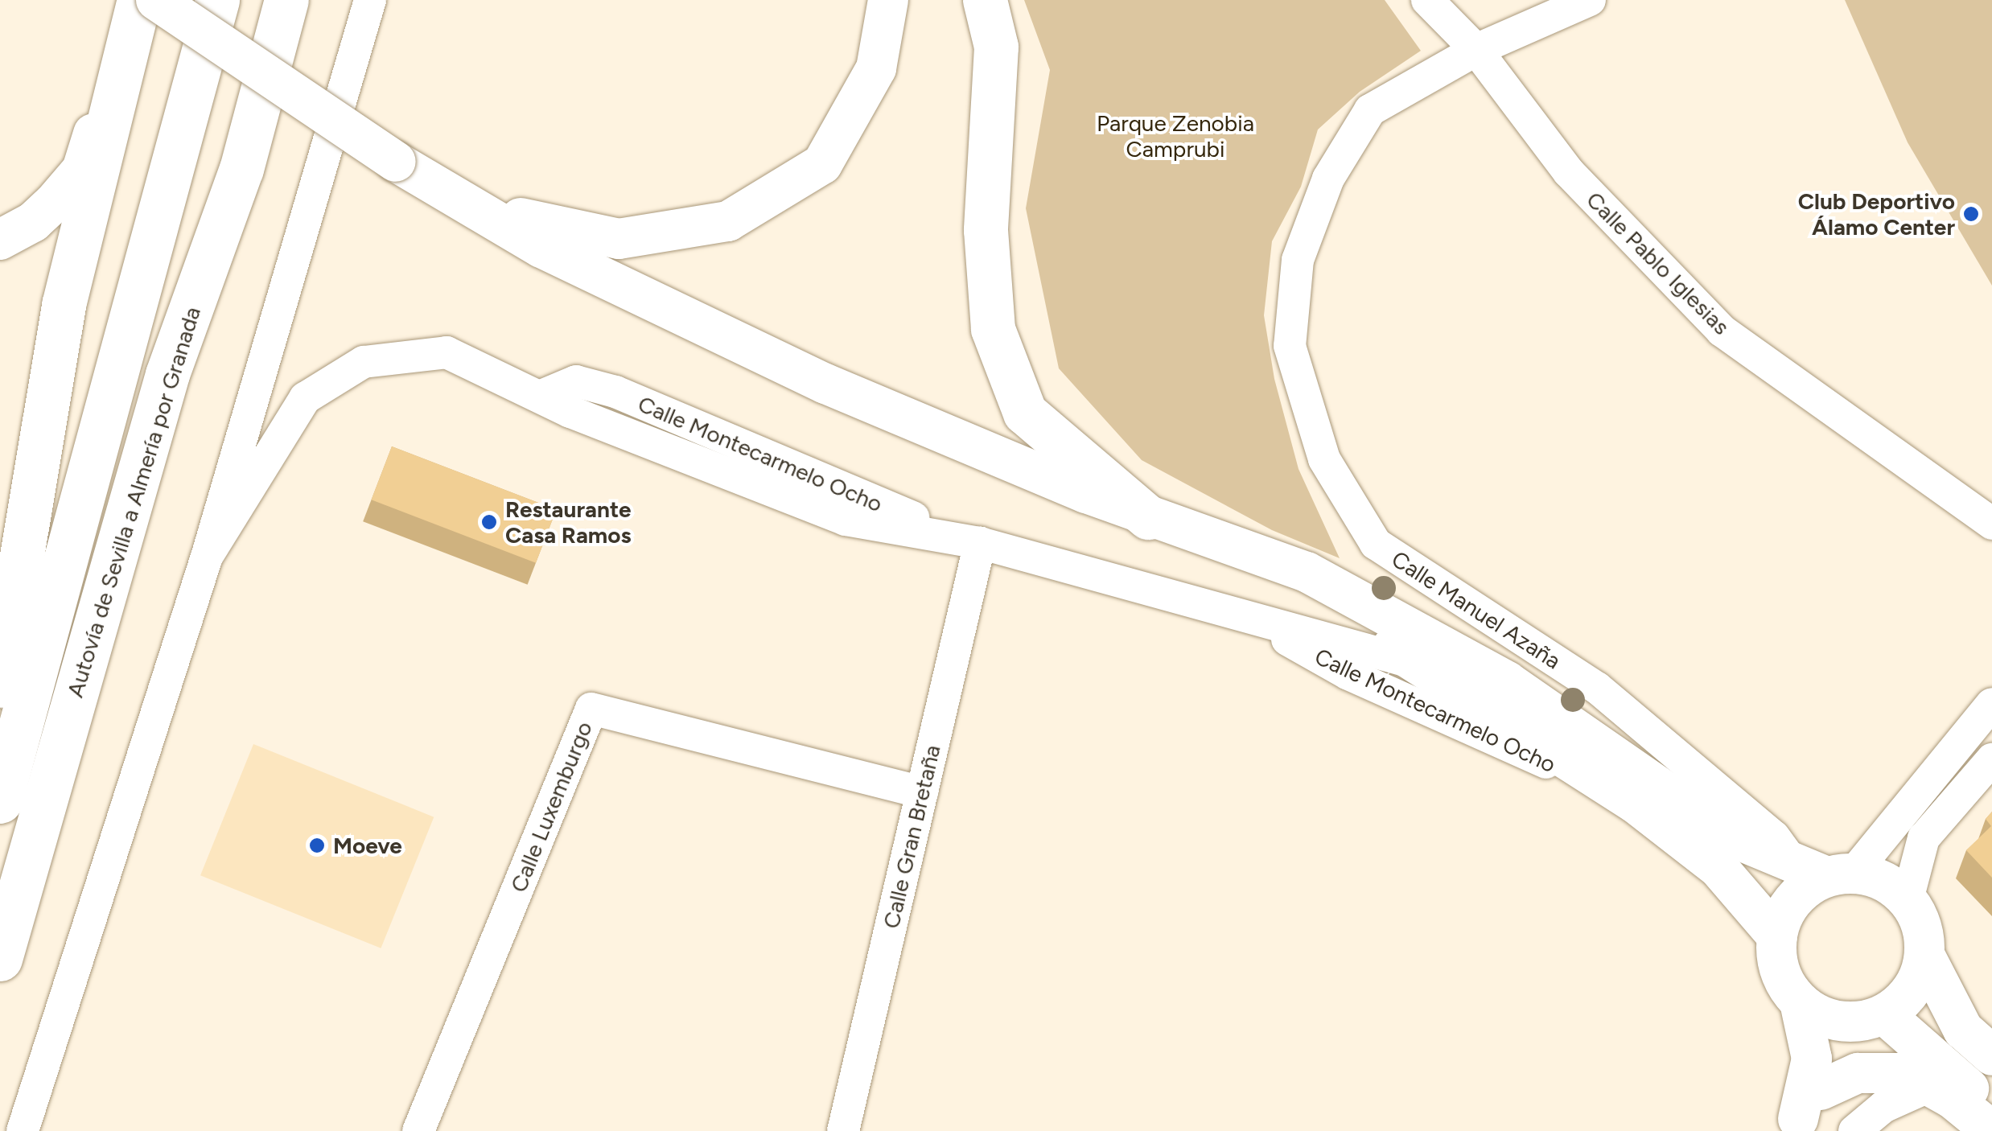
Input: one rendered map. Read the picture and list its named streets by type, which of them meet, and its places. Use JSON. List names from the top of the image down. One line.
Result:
{"streets":{"highway":["Autovía de Sevilla a Almería por Granada"],"street":["Calle Pablo Iglesias","Calle Montecarmelo Ocho","Calle Manuel Azaña","Calle Luxemburgo","Calle Gran Bretaña"]},"crossings":[["Calle Pablo Iglesias","Calle Manuel Azaña"],["Calle Montecarmelo Ocho","Calle Gran Bretaña"],["Calle Luxemburgo","Calle Gran Bretaña"]],"parks":["Parque Zenobia Camprubi"],"places":["Club Deportivo Álamo Center","Restaurante Casa Ramos","Moeve"]}
